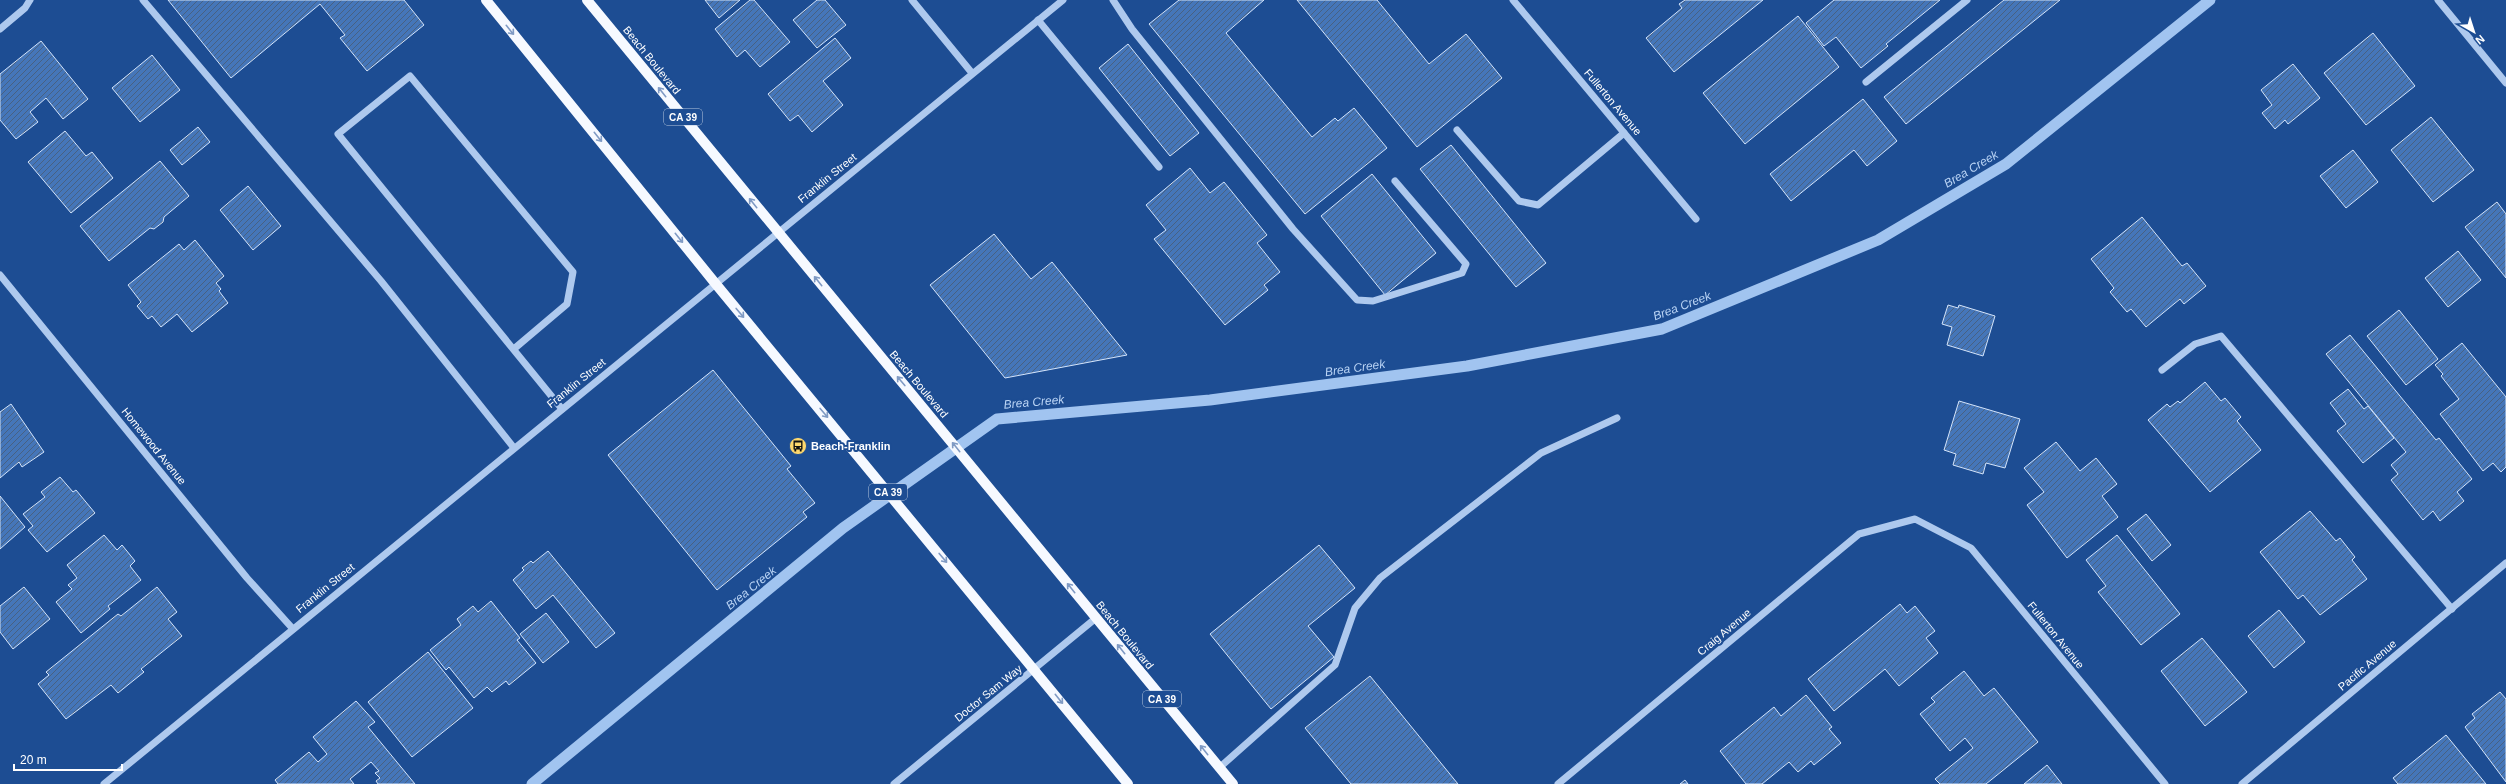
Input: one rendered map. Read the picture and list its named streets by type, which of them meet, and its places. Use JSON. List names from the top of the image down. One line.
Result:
{"streets":{"main road":["Beach Boulevard","CA 39"],"street":["Fullerton Avenue","Franklin Street","Homewood Avenue","Craig Avenue","Pacific Avenue","Doctor Sam Way"]},"crossings":[["Beach Boulevard","Franklin Street"],["Beach Boulevard","Doctor Sam Way"],["Fullerton Avenue","Craig Avenue"],["CA 39","Franklin Street"],["CA 39","Doctor Sam Way"],["Franklin Street","Homewood Avenue"]],"water":["Brea Creek"],"places":{"bus stop":["Beach-Franklin"]},"scale_bar":"20 m","north":"bottom right"}
